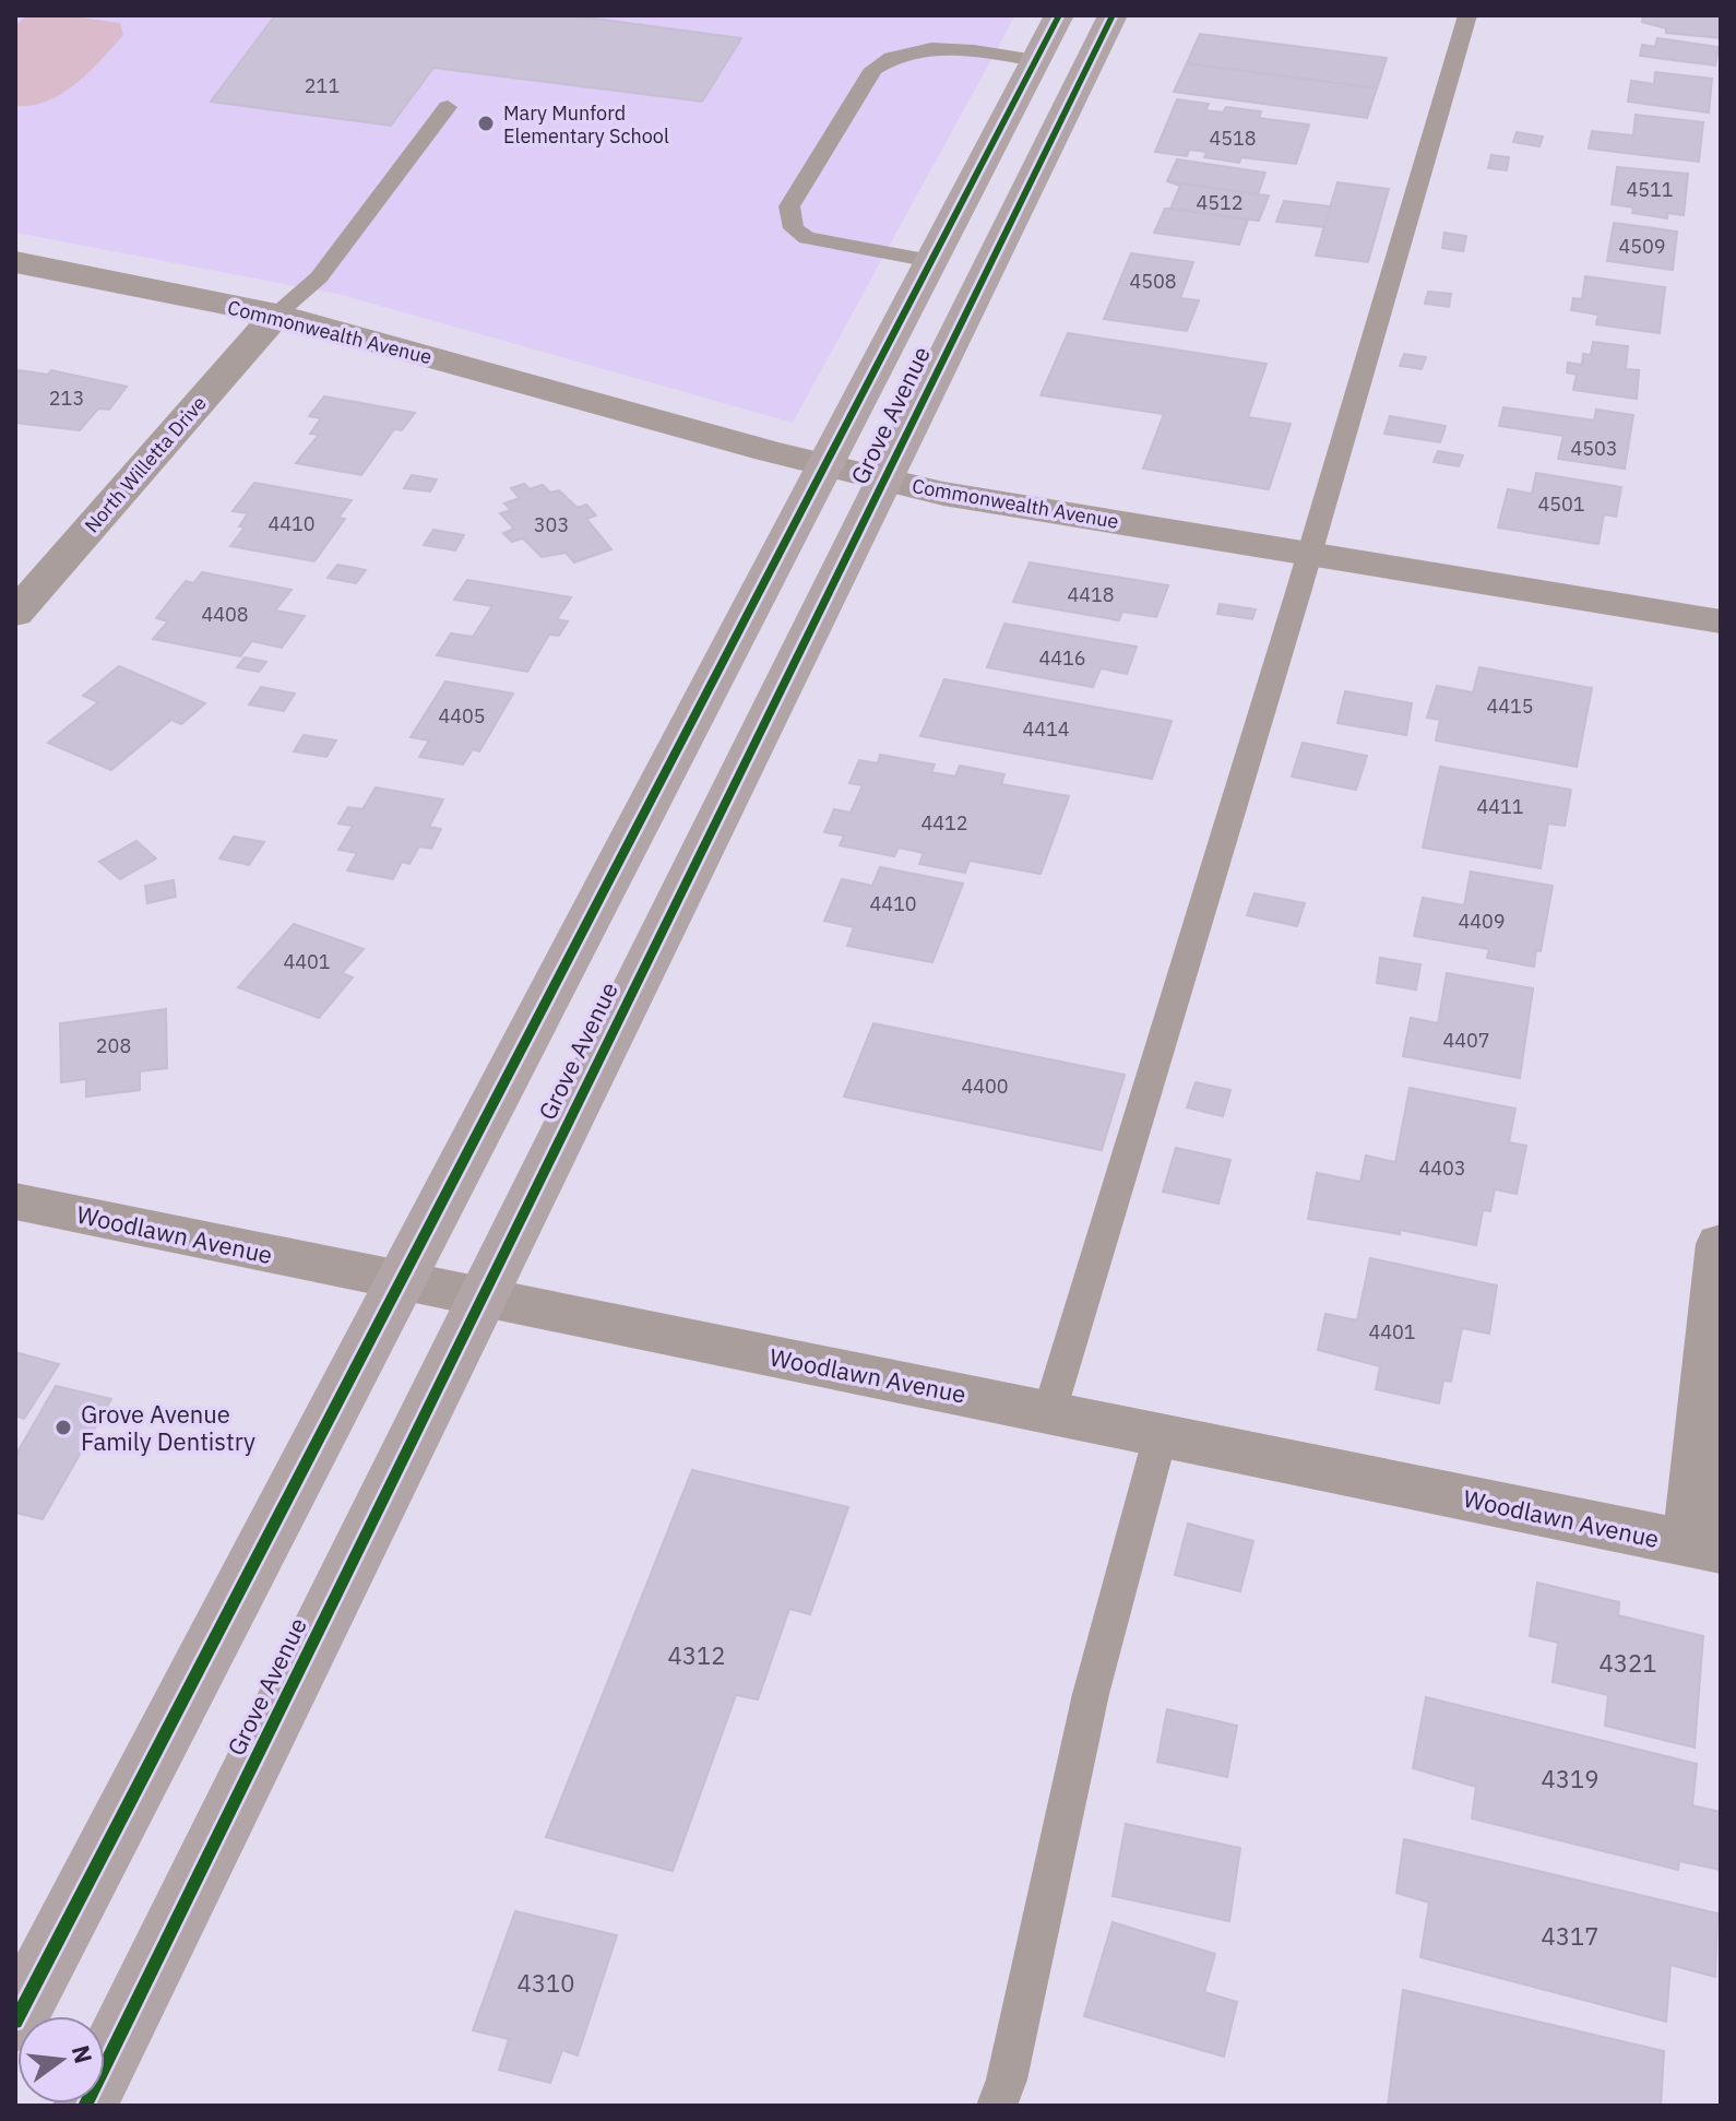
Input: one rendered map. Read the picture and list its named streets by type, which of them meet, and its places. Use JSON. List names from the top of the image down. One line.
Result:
{"streets":{"street":["Commonwealth Avenue","Grove Avenue","North Willetta Drive","Woodlawn Avenue"]},"crossings":[["Commonwealth Avenue","Grove Avenue"],["Commonwealth Avenue","North Willetta Drive"],["Grove Avenue","Woodlawn Avenue"]],"places":["Mary Munford Elementary School","Grove Avenue Family Dentistry"],"house_numbers":["211","4518","4511","4512","4509","4508","213","4503","4501","4410","303","4418","4408","4416","4415","4405","4414","4411","4412","4410","4409","4401","4407","208","4400","4403","4401","4312","4321","4319","4317","4310"],"north":"right"}
